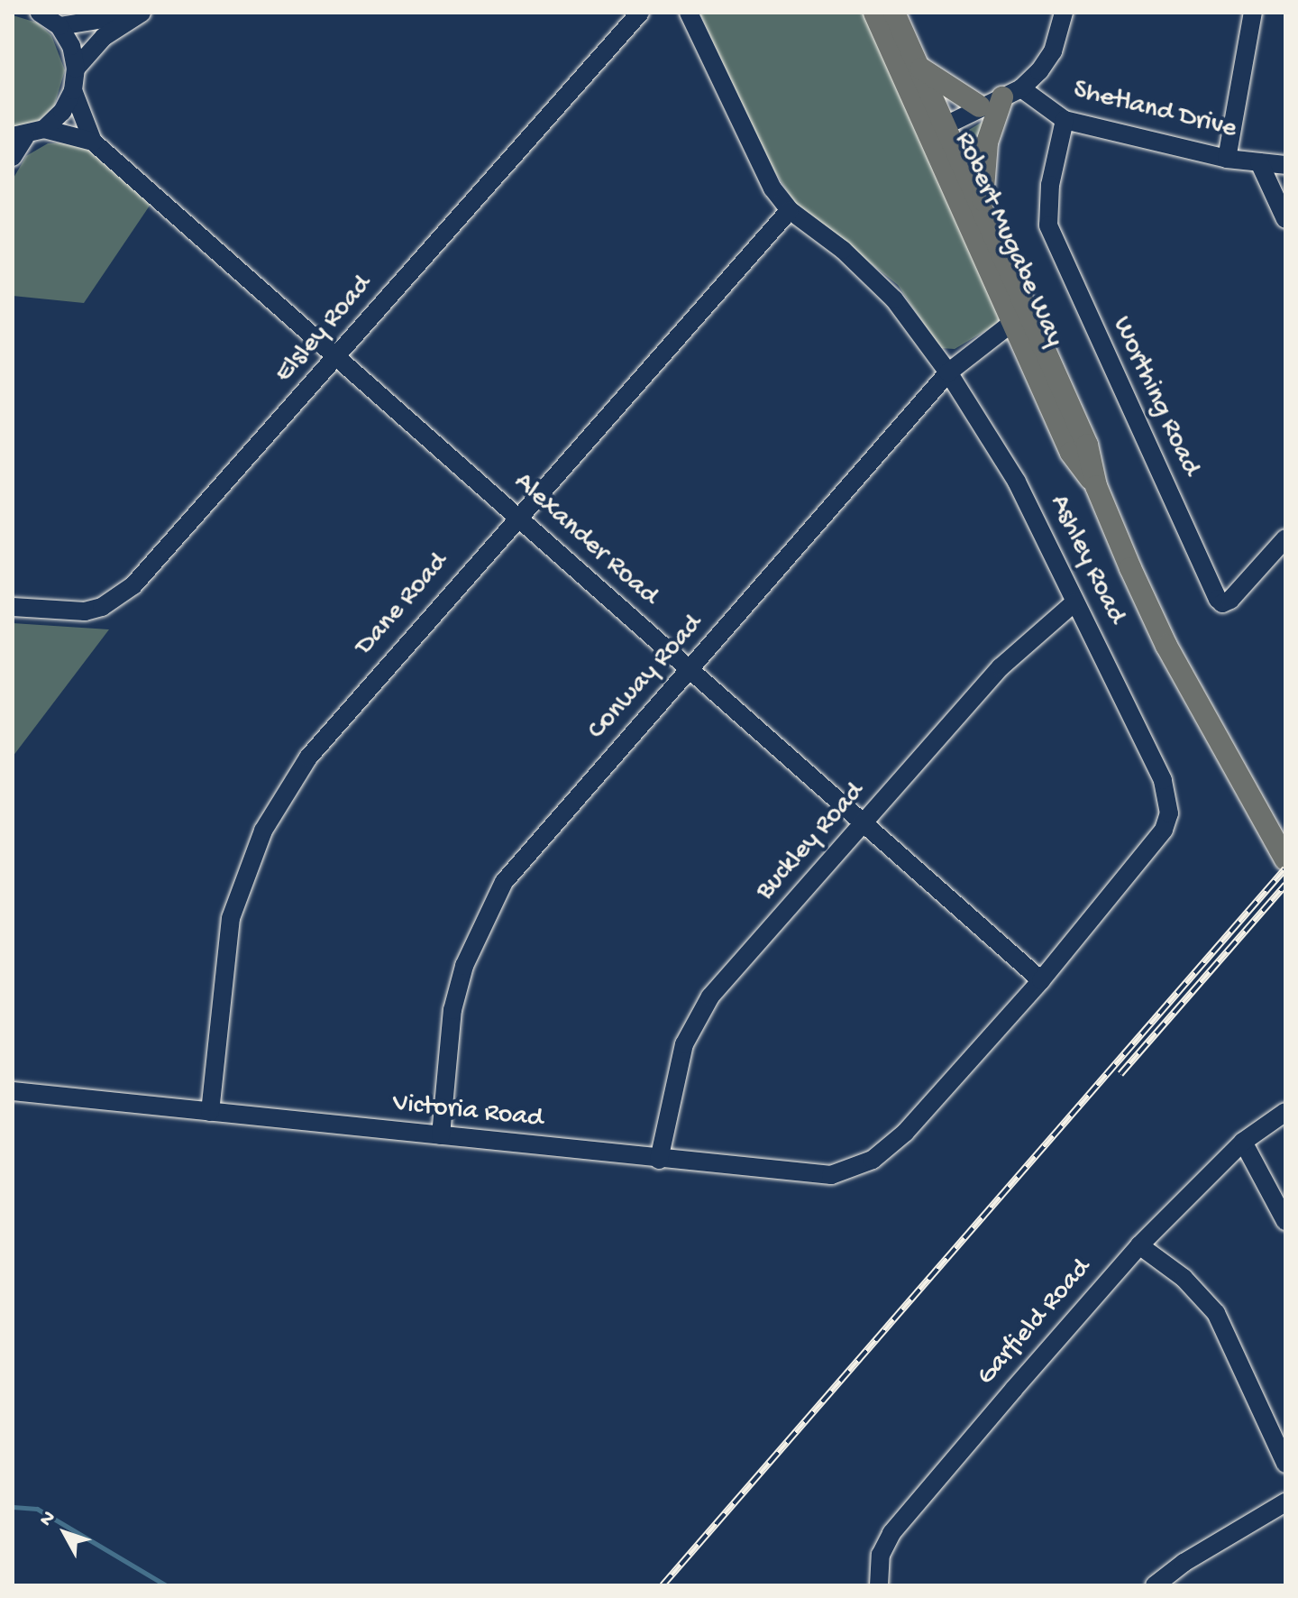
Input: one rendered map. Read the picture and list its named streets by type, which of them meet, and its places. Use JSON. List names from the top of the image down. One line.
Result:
{"streets":{"main road":["Robert Mugabe Way"],"street":["Shetland Drive","Elsley Road","Worthing Road","Alexander Road","Ashley Road","Dane Road","Conway Road","Buckley Road","Victoria Road","Garfield Road"]},"crossings":[["Shetland Drive","Worthing Road"],["Robert Mugabe Way","Conway Road"],["Elsley Road","Alexander Road"],["Alexander Road","Ashley Road"],["Alexander Road","Dane Road"],["Alexander Road","Conway Road"],["Alexander Road","Buckley Road"],["Ashley Road","Dane Road"],["Ashley Road","Conway Road"],["Ashley Road","Buckley Road"],["Ashley Road","Victoria Road"],["Dane Road","Victoria Road"],["Conway Road","Victoria Road"],["Buckley Road","Victoria Road"]],"north":"top left"}
